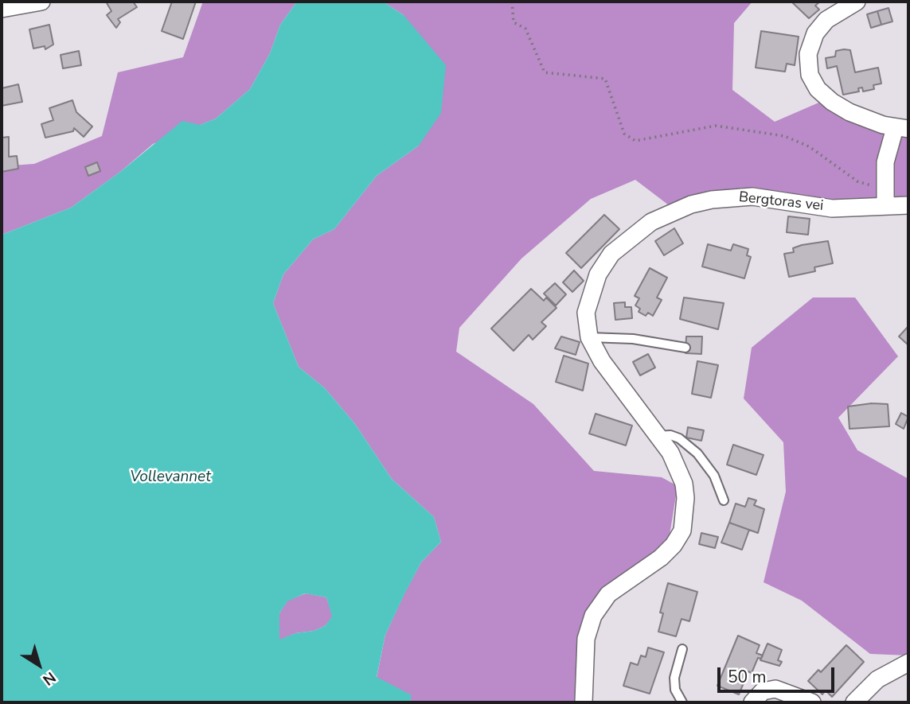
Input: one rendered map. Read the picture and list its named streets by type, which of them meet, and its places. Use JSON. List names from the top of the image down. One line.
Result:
{"streets":{"street":["Bergtoras vei"]},"water":["Vollevannet"],"scale_bar":"50 m","north":"bottom right"}
